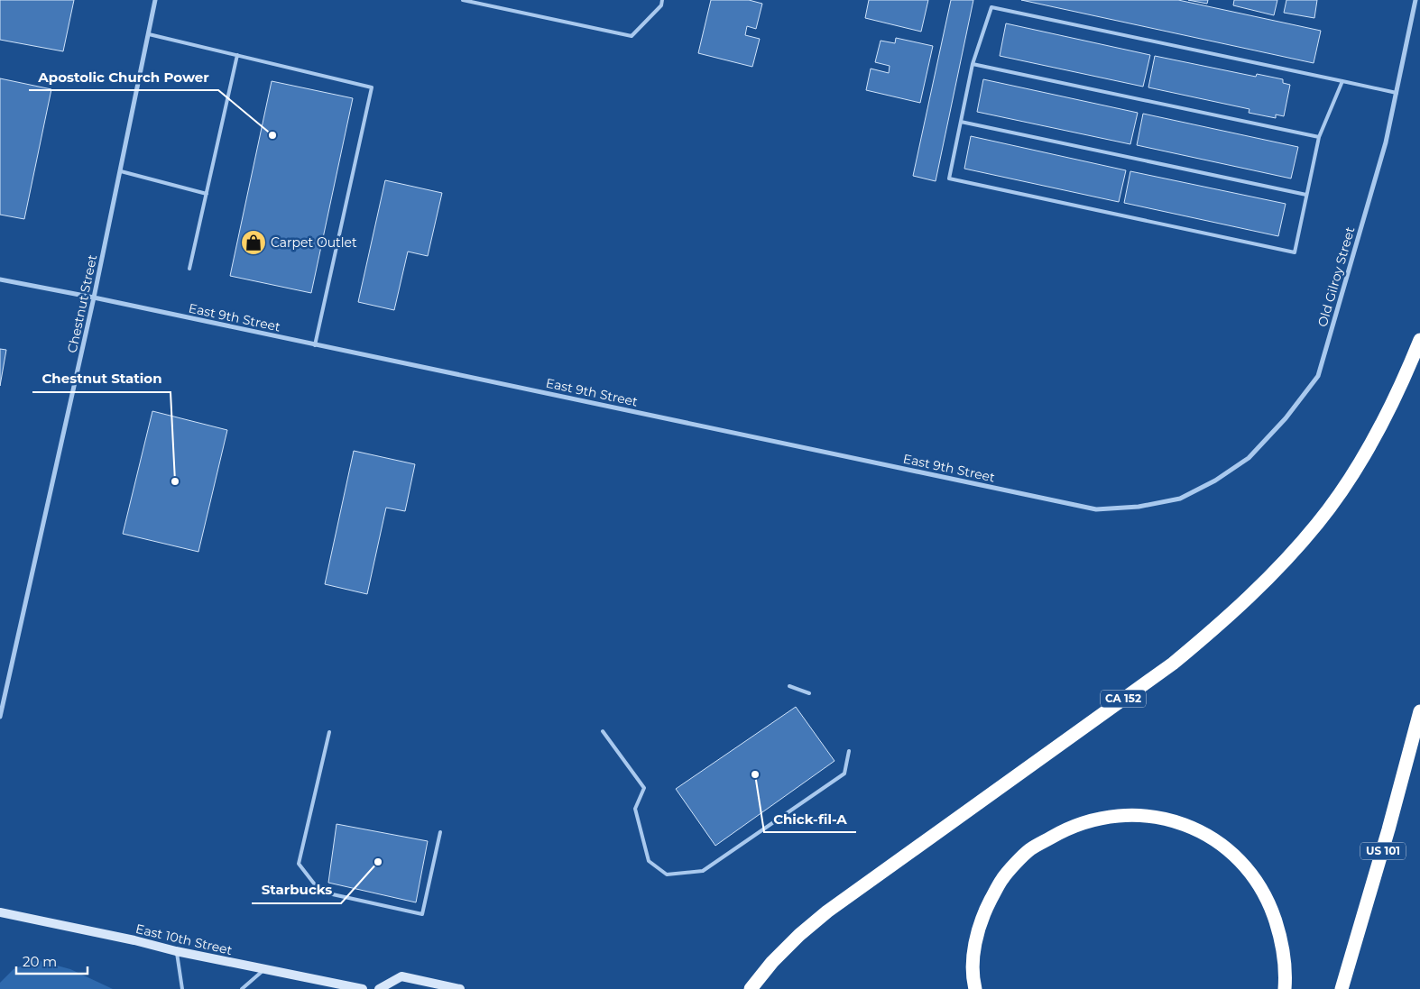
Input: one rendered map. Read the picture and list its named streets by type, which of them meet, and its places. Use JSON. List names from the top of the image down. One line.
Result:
{"streets":{"highway":["CA 152","US 101"],"main road":["East 10th Street"],"street":["Old Gilroy Street","Chestnut Street","East 9th Street"]},"crossings":[["Old Gilroy Street","East 9th Street"],["Chestnut Street","East 9th Street"]],"places":{"other":["Apostolic Church Power","Chestnut Station","Chick-fil-A","Starbucks"],"shop":["Carpet Outlet"]},"scale_bar":"20 m"}
